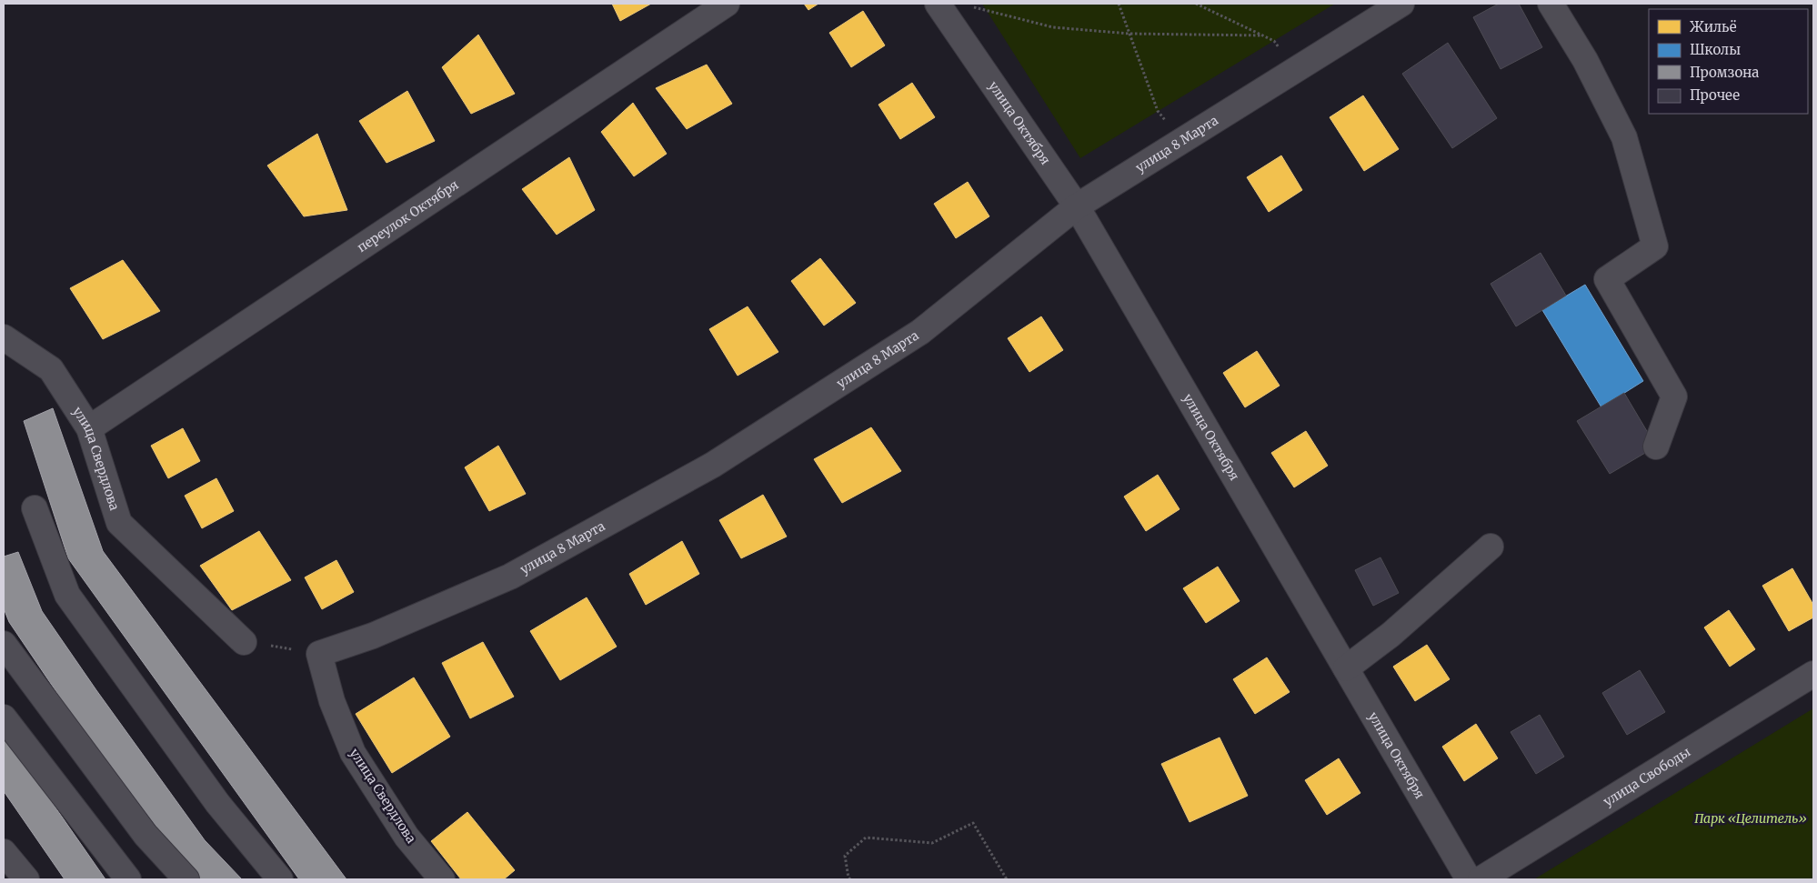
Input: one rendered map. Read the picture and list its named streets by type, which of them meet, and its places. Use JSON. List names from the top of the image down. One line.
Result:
{"streets":{"street":["улица Октября","улица 8 Марта","переулок Октября","улица Свердлова","улица Свободы"]},"crossings":[["улица Октября","улица 8 Марта"],["улица 8 Марта","улица Свердлова"],["переулок Октября","улица Свердлова"]],"parks":["Парк «Целитель»"],"legend":["Жильё","Школы","Промзона","Прочее"]}
